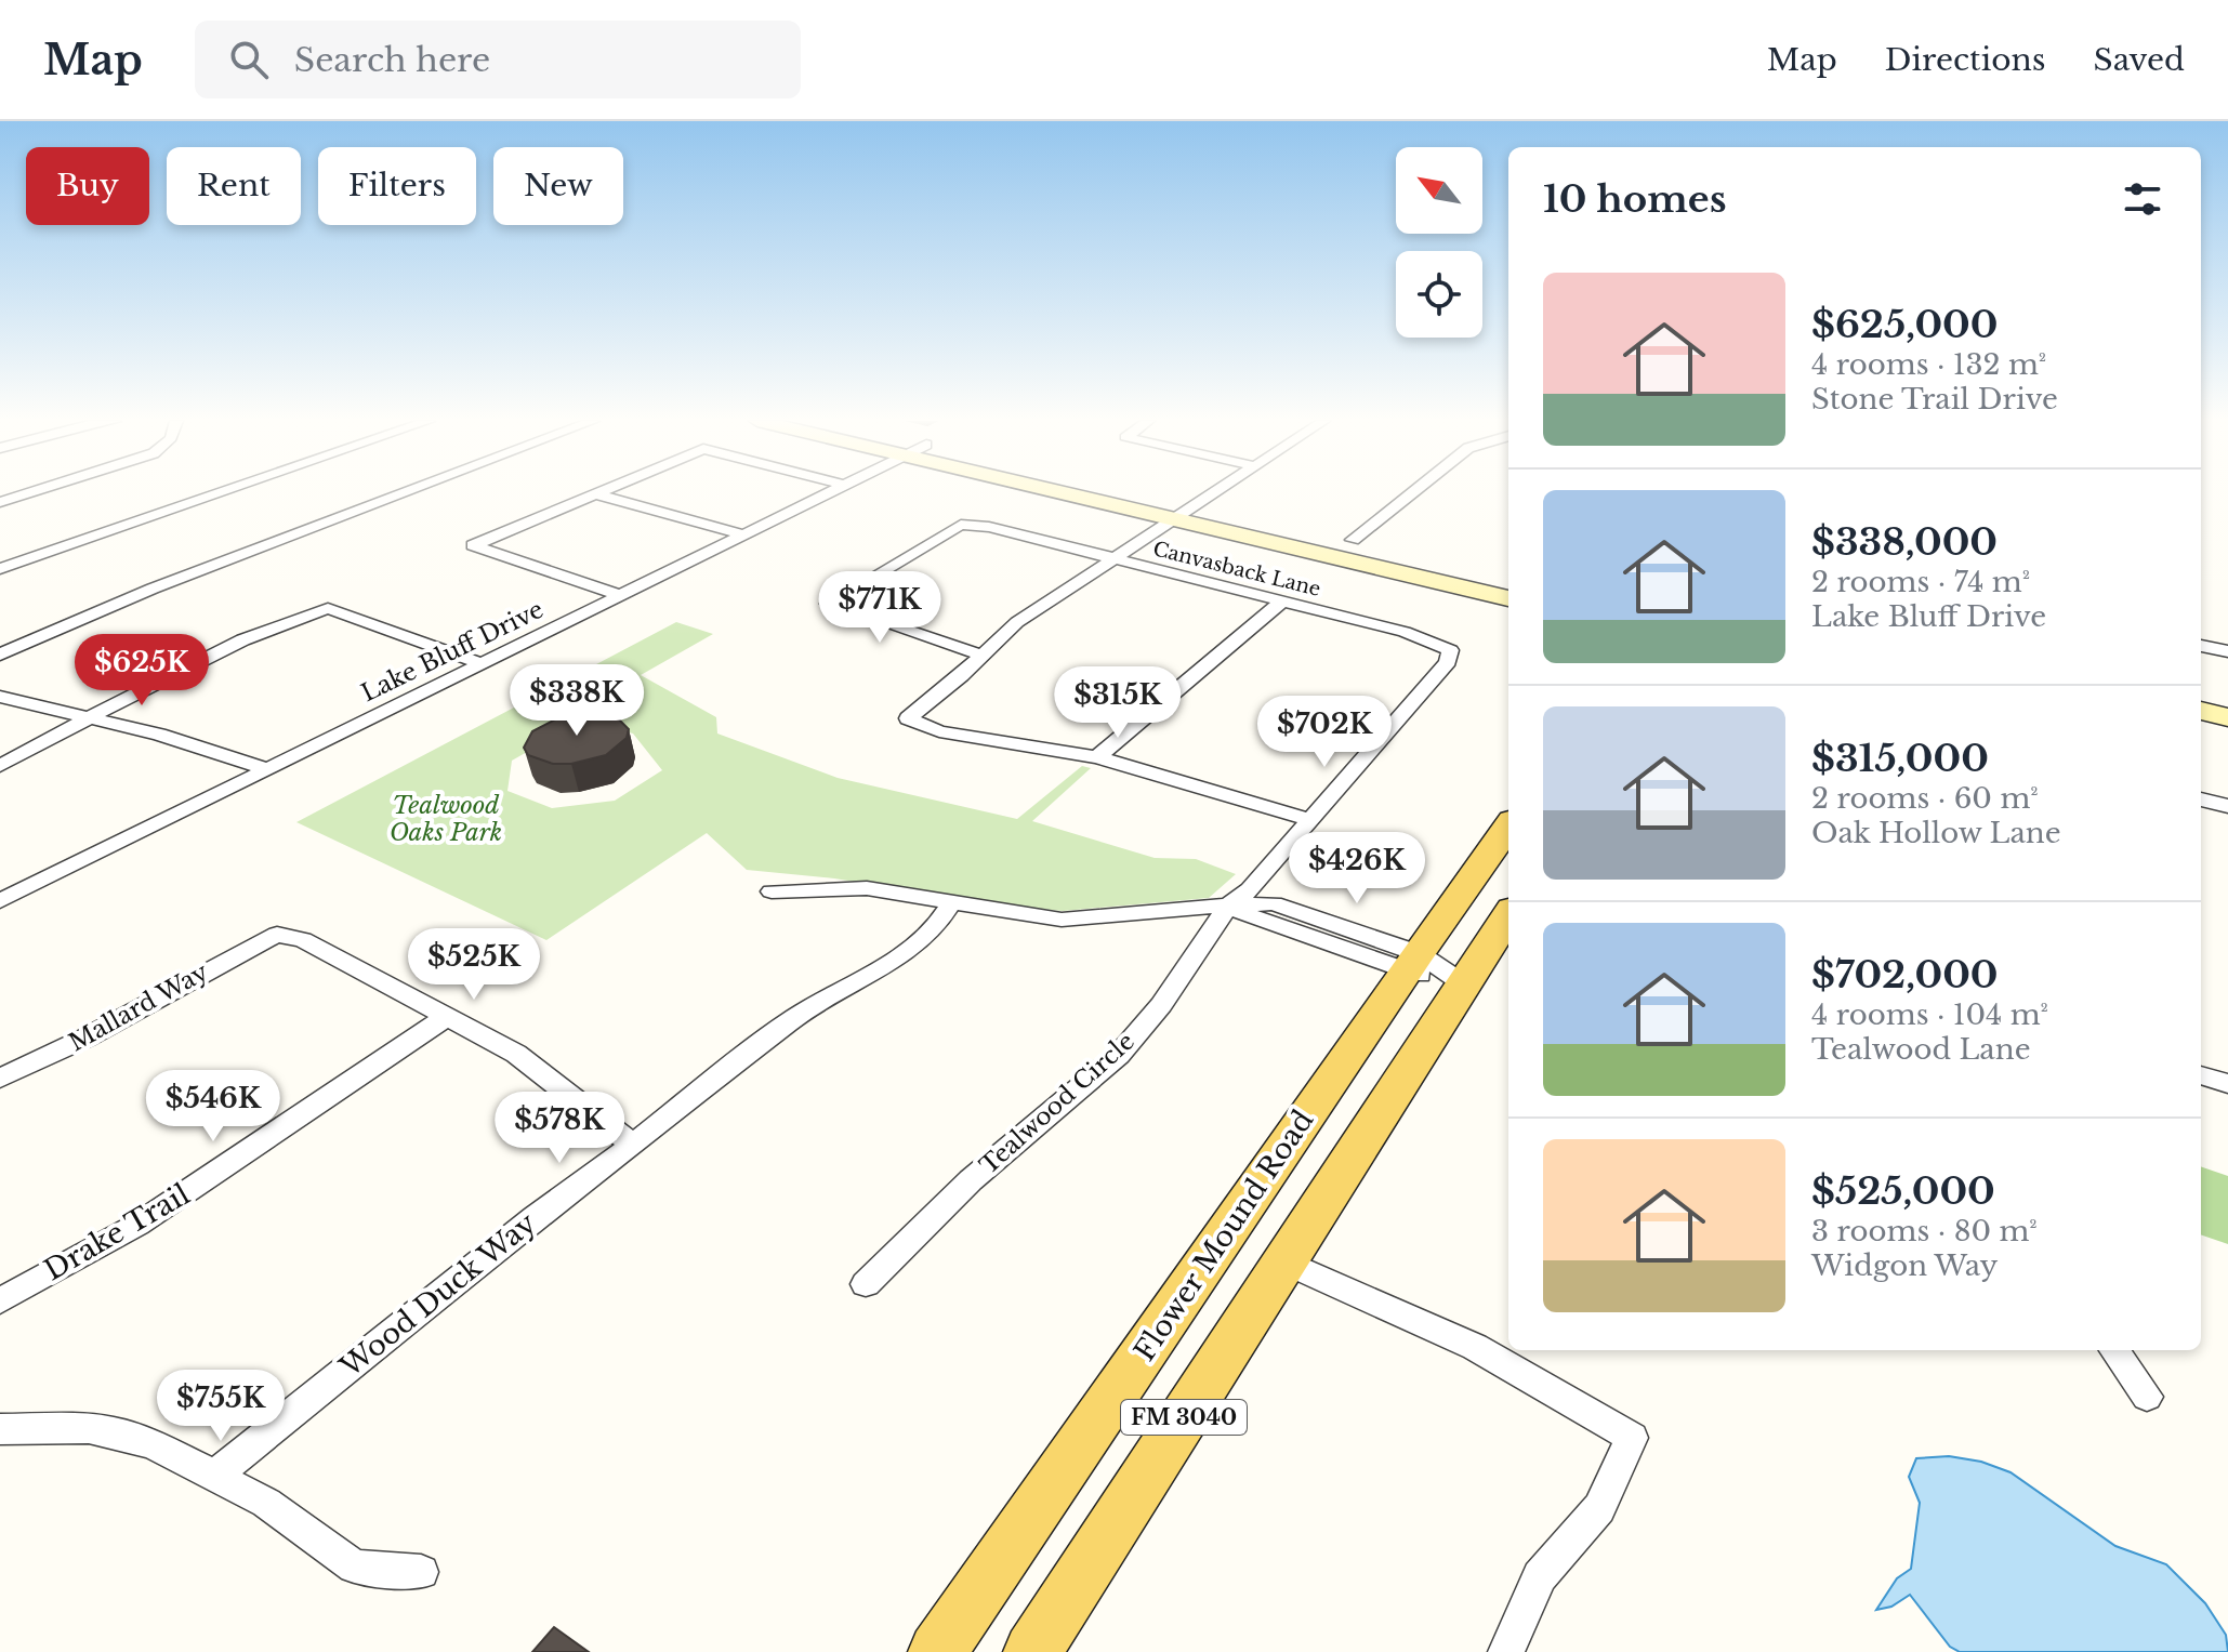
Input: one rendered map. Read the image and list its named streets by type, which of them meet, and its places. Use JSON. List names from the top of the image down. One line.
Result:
{"streets":{"main road":["Flower Mound Road","FM 3040"],"street":["Canvasback Lane","Lake Bluff Drive","Mallard Way","Tealwood Circle","Drake Trail","Wood Duck Way"]},"crossings":[["Canvasback Lane","Tealwood Circle"],["Mallard Way","Drake Trail"]],"parks":["Tealwood Oaks Park"],"north":"top left","page":{"header":"Map","search":"Search here","nav":["Map","Directions","Saved"],"chip":["Buy","Rent","Filters","New"],"heading":"10 homes","list":[{"name":"$625,000","note":"4 rooms · 132 m² · Stone Trail Drive"},{"name":"$338,000","note":"2 rooms · 74 m² · Lake Bluff Drive"},{"name":"$315,000","note":"2 rooms · 60 m² · Oak Hollow Lane"},{"name":"$702,000","note":"4 rooms · 104 m² · Tealwood Lane"},{"name":"$525,000","note":"3 rooms · 80 m² · Widgon Way"}],"price":["$771K","$625K","$338K","$315K","$702K","$426K","$525K","$546K","$578K","$755K"]}}
